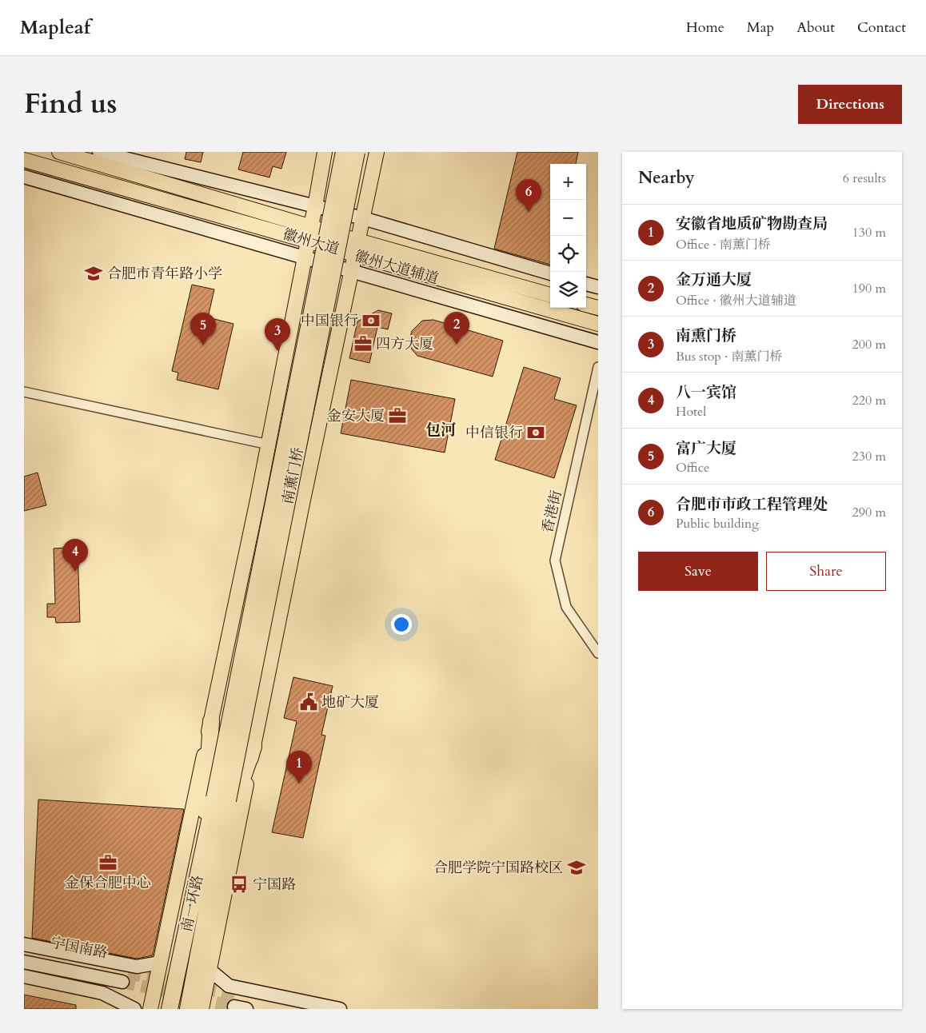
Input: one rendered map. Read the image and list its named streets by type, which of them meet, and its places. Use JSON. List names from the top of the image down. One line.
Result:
{"streets":{"highway":["南薰门桥","南一环路"],"main road":["徽州大道"],"street":["徽州大道辅道","香港街","宁国南路"]},"crossings":[["南薰门桥","南一环路"]],"districts":["包河"],"places":{"school or university":["合肥市青年路小学","合肥学院宁国路校区"],"bank":["中国银行","中信银行"],"office":["四方大厦","金安大厦","金保合肥中心"],"public building":["地矿大厦"],"bus stop":["宁国路"]},"page":{"header":"Mapleaf","nav":["Home","Map","About","Contact"],"title":"Find us","buttons":["Directions",["Save","Share"]],"heading":["Nearby","6 results"],"map_buttons":["+","−"],"pins":["6","2","5","3","4","1"],"list":[{"mark":"1","name":"安徽省地质矿物勘查局","note":"Office · 南薰门桥","value":"130 m"},{"mark":"2","name":"金万通大厦","note":"Office · 徽州大道辅道","value":"190 m"},{"mark":"3","name":"南熏门桥","note":"Bus stop · 南薰门桥","value":"200 m"},{"mark":"4","name":"八一宾馆","note":"Hotel","value":"220 m"},{"mark":"5","name":"富广大厦","note":"Office","value":"230 m"},{"mark":"6","name":"合肥市市政工程管理处","note":"Public building","value":"290 m"}]}}
